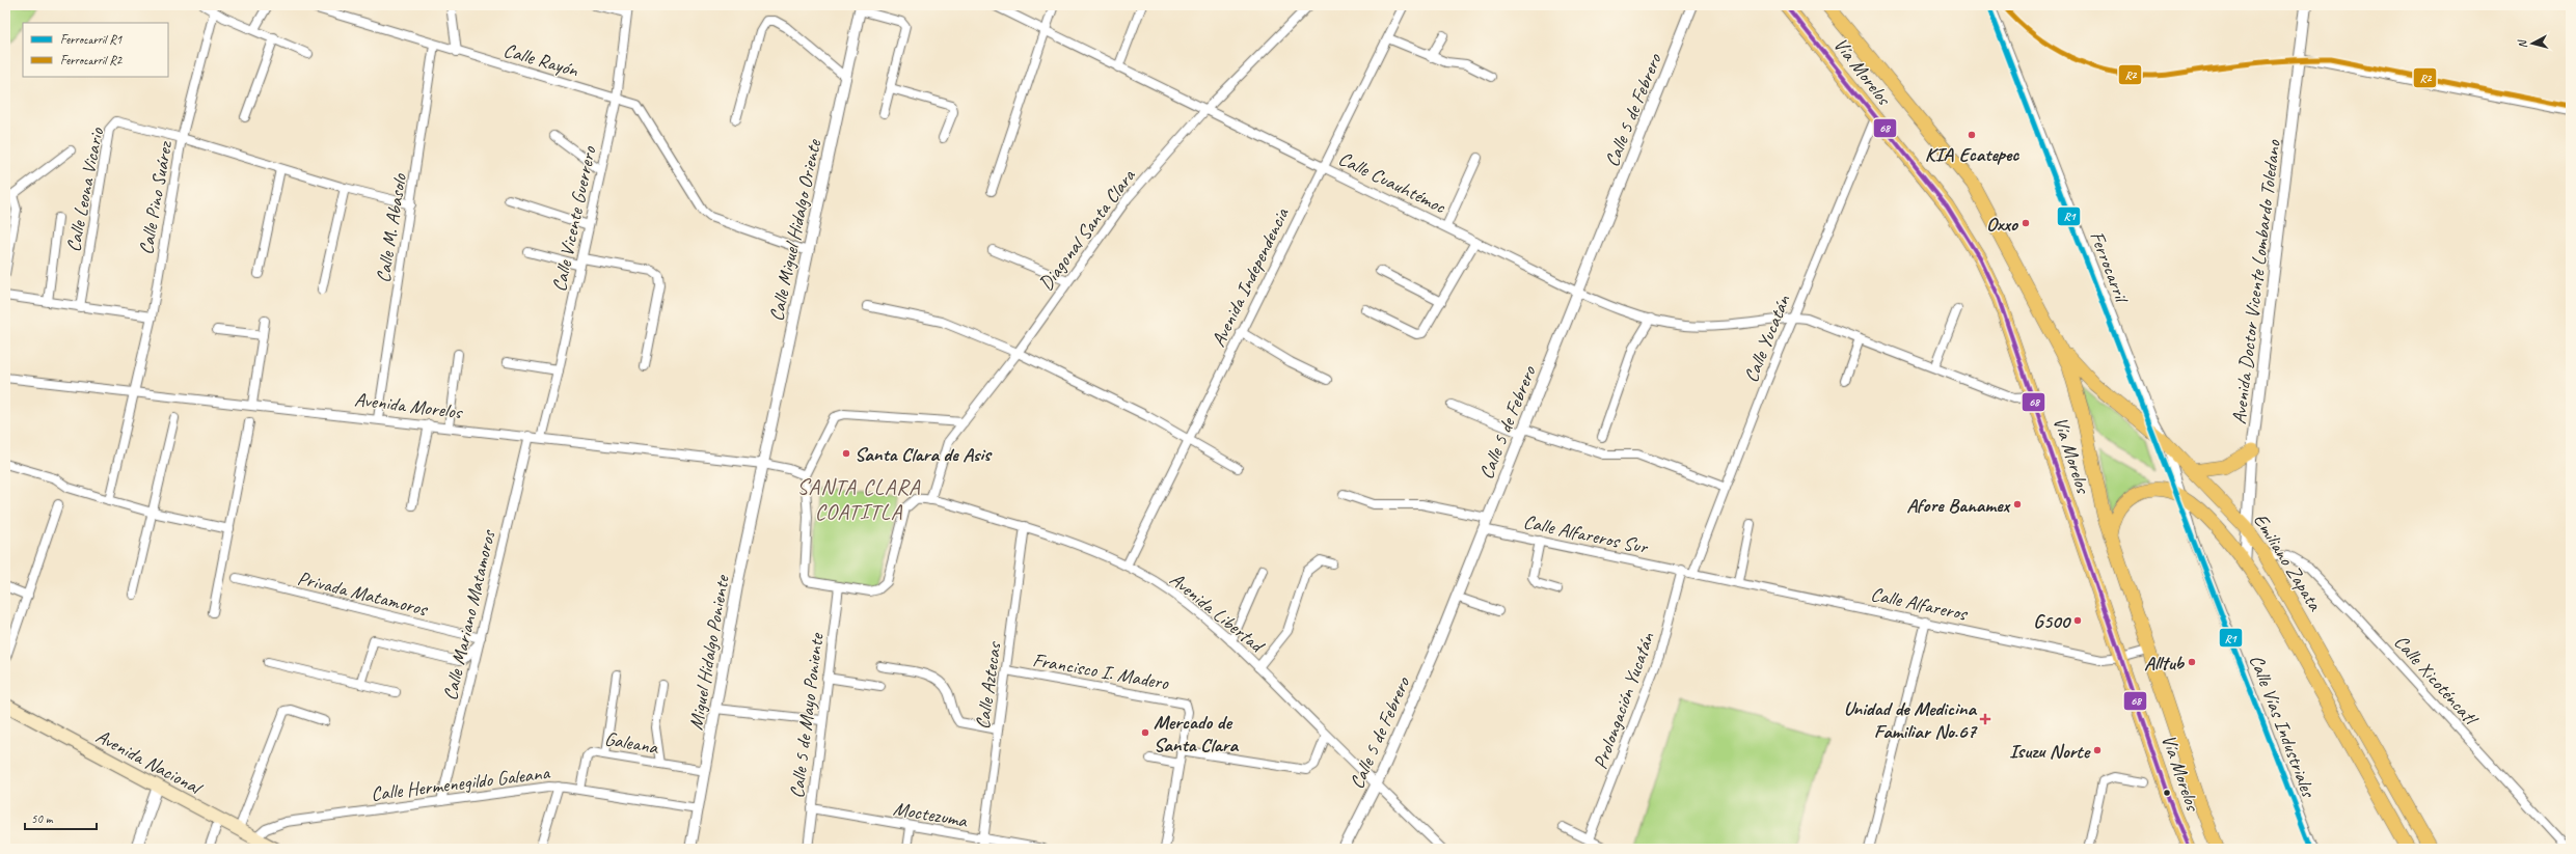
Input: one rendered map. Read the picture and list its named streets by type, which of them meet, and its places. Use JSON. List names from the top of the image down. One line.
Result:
{"streets":{"main road":["Vía Morelos","Emiliano Zapata","Avenida Nacional"],"street":["Calle Rayón","Calle 5 de Febrero","Calle Cuauhtémoc","Calle Leona Vicario","Calle Pino Suárez","Calle Vicente Guerrero","Calle M. Abasolo","Diagonal Santa Clara","Calle Miguel Hidalgo Oriente","Ferrocarril","Avenida Independencia","Avenida Doctor Vicente Lombardo Toledano","Calle Yucatán","Avenida Morelos","Calle Alfareros Sur","Privada Matamoros","Calle Alfareros","Avenida Libertad","Calle Mariano Matamoros","Miguel Hidalgo Poniente","Francisco I. Madero","Calle Xicoténcatl","Calle Aztecas","Prolongación Yucatán","Calle 5 de Mayo Poniente","Calle Vías Industriales","Galeana","Calle Hermenegildo Galeana","Moctezuma"]},"crossings":[["Calle Rayón","Calle Vicente Guerrero"],["Calle Rayón","Calle M. Abasolo"],["Calle Rayón","Calle Miguel Hidalgo Oriente"],["Vía Morelos","Calle Cuauhtémoc"],["Vía Morelos","Calle Yucatán"],["Vía Morelos","Emiliano Zapata"],["Vía Morelos","Calle Alfareros"],["Calle 5 de Febrero","Calle Cuauhtémoc"],["Calle 5 de Febrero","Calle Alfareros Sur"],["Calle 5 de Febrero","Avenida Libertad"],["Calle Cuauhtémoc","Diagonal Santa Clara"],["Calle Cuauhtémoc","Avenida Independencia"],["Calle Cuauhtémoc","Calle Yucatán"],["Calle Leona Vicario","Calle Pino Suárez"],["Calle Pino Suárez","Avenida Morelos"],["Calle Vicente Guerrero","Avenida Morelos"],["Calle M. Abasolo","Avenida Morelos"],["Diagonal Santa Clara","Avenida Libertad"],["Calle Miguel Hidalgo Oriente","Avenida Morelos"],["Calle Miguel Hidalgo Oriente","Miguel Hidalgo Poniente"],["Ferrocarril","Emiliano Zapata"],["Ferrocarril","Calle Vías Industriales"],["Avenida Independencia","Avenida Libertad"],["Avenida Doctor Vicente Lombardo Toledano","Emiliano Zapata"],["Calle Yucatán","Calle Alfareros"],["Avenida Morelos","Calle Mariano Matamoros"],["Avenida Morelos","Miguel Hidalgo Poniente"],["Calle Alfareros Sur","Calle Alfareros"],["Calle Alfareros Sur","Prolongación Yucatán"],["Emiliano Zapata","Calle Xicoténcatl"],["Emiliano Zapata","Calle Vías Industriales"],["Privada Matamoros","Calle Mariano Matamoros"],["Calle Alfareros","Prolongación Yucatán"],["Avenida Libertad","Calle Aztecas"],["Avenida Libertad","Calle 5 de Mayo Poniente"],["Calle Mariano Matamoros","Calle Hermenegildo Galeana"],["Miguel Hidalgo Poniente","Galeana"],["Miguel Hidalgo Poniente","Calle Hermenegildo Galeana"],["Francisco I. Madero","Calle Aztecas"],["Calle Aztecas","Moctezuma"],["Calle 5 de Mayo Poniente","Moctezuma"],["Galeana","Calle Hermenegildo Galeana"],["Avenida Nacional","Calle Hermenegildo Galeana"]],"districts":["SANTA CLARA COATITLA"],"places":{"other":["KIA Ecatepec","Oxxo","Santa Clara de Asis","Afore Banamex","G500","Alltub","Mercado de Santa Clara","Isuzu Norte"],"health":["Unidad de Medicina Familiar No.67"]},"lines":["rail line R1","rail line R2","transit line 68"],"legend":["Ferrocarril R1","Ferrocarril R2"],"scale_bar":"50 m","north":"left"}
